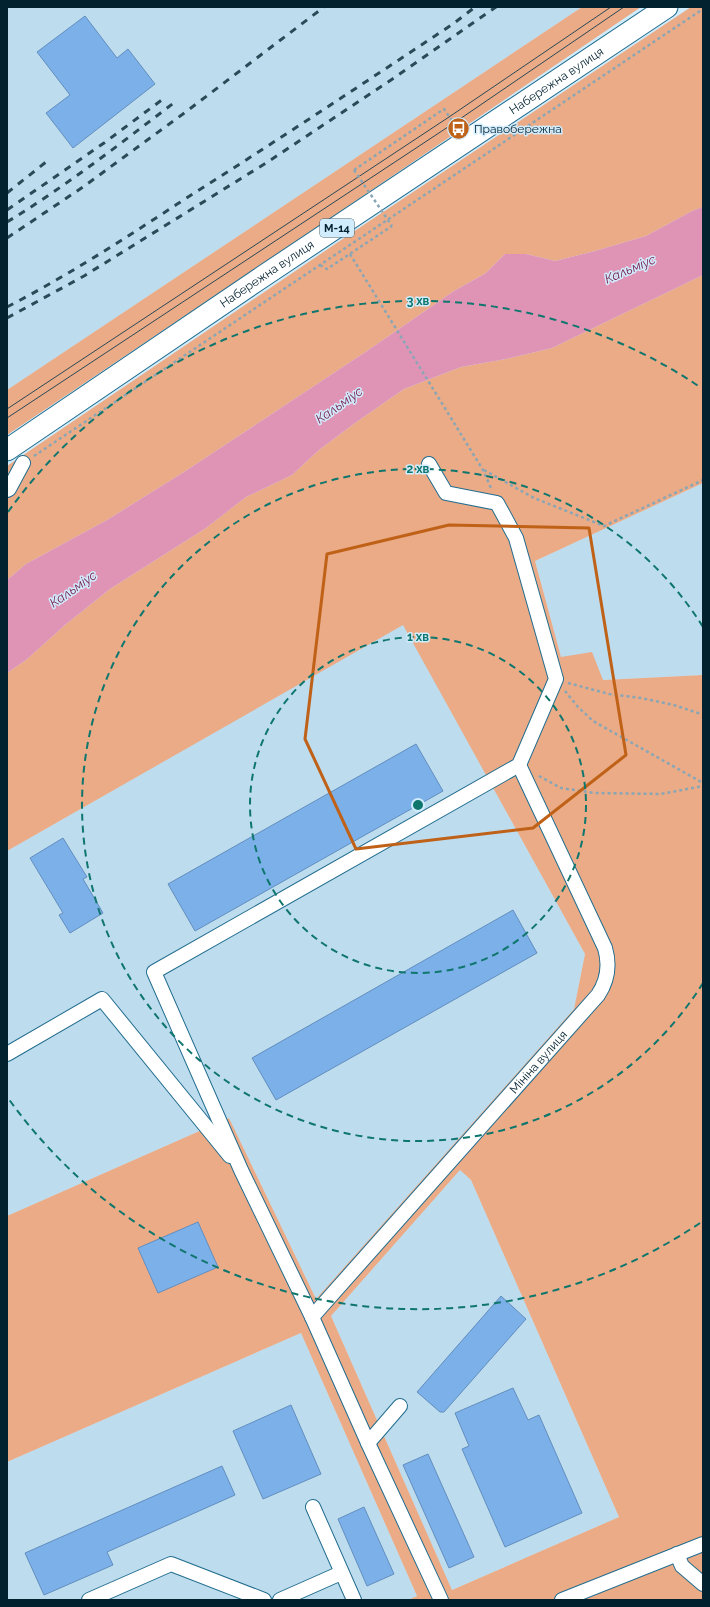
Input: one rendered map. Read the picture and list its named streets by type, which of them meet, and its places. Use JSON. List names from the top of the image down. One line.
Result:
{"streets":{"highway":["Набережна вулиця","М-14"],"street":["Мініна вулиця"]},"water":["Кальміус"],"places":{"bus stop":["Правобережна"]},"rings":["3 хв","2 хв","1 хв"]}
